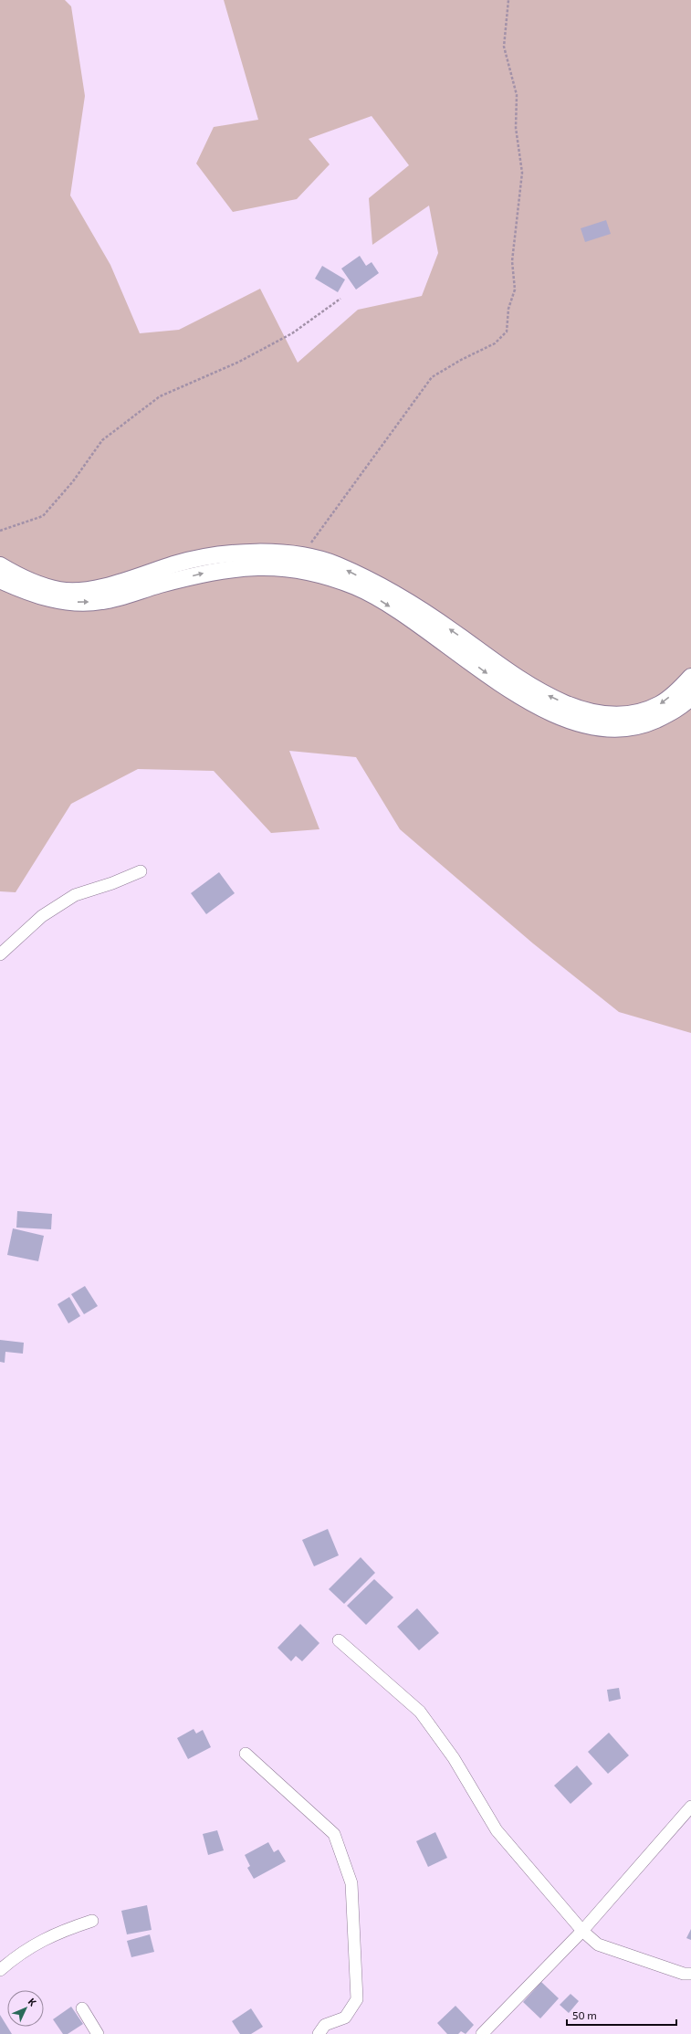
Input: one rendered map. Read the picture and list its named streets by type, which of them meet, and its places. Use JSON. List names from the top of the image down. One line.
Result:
{"scale_bar":"50 m","north":"top right"}
